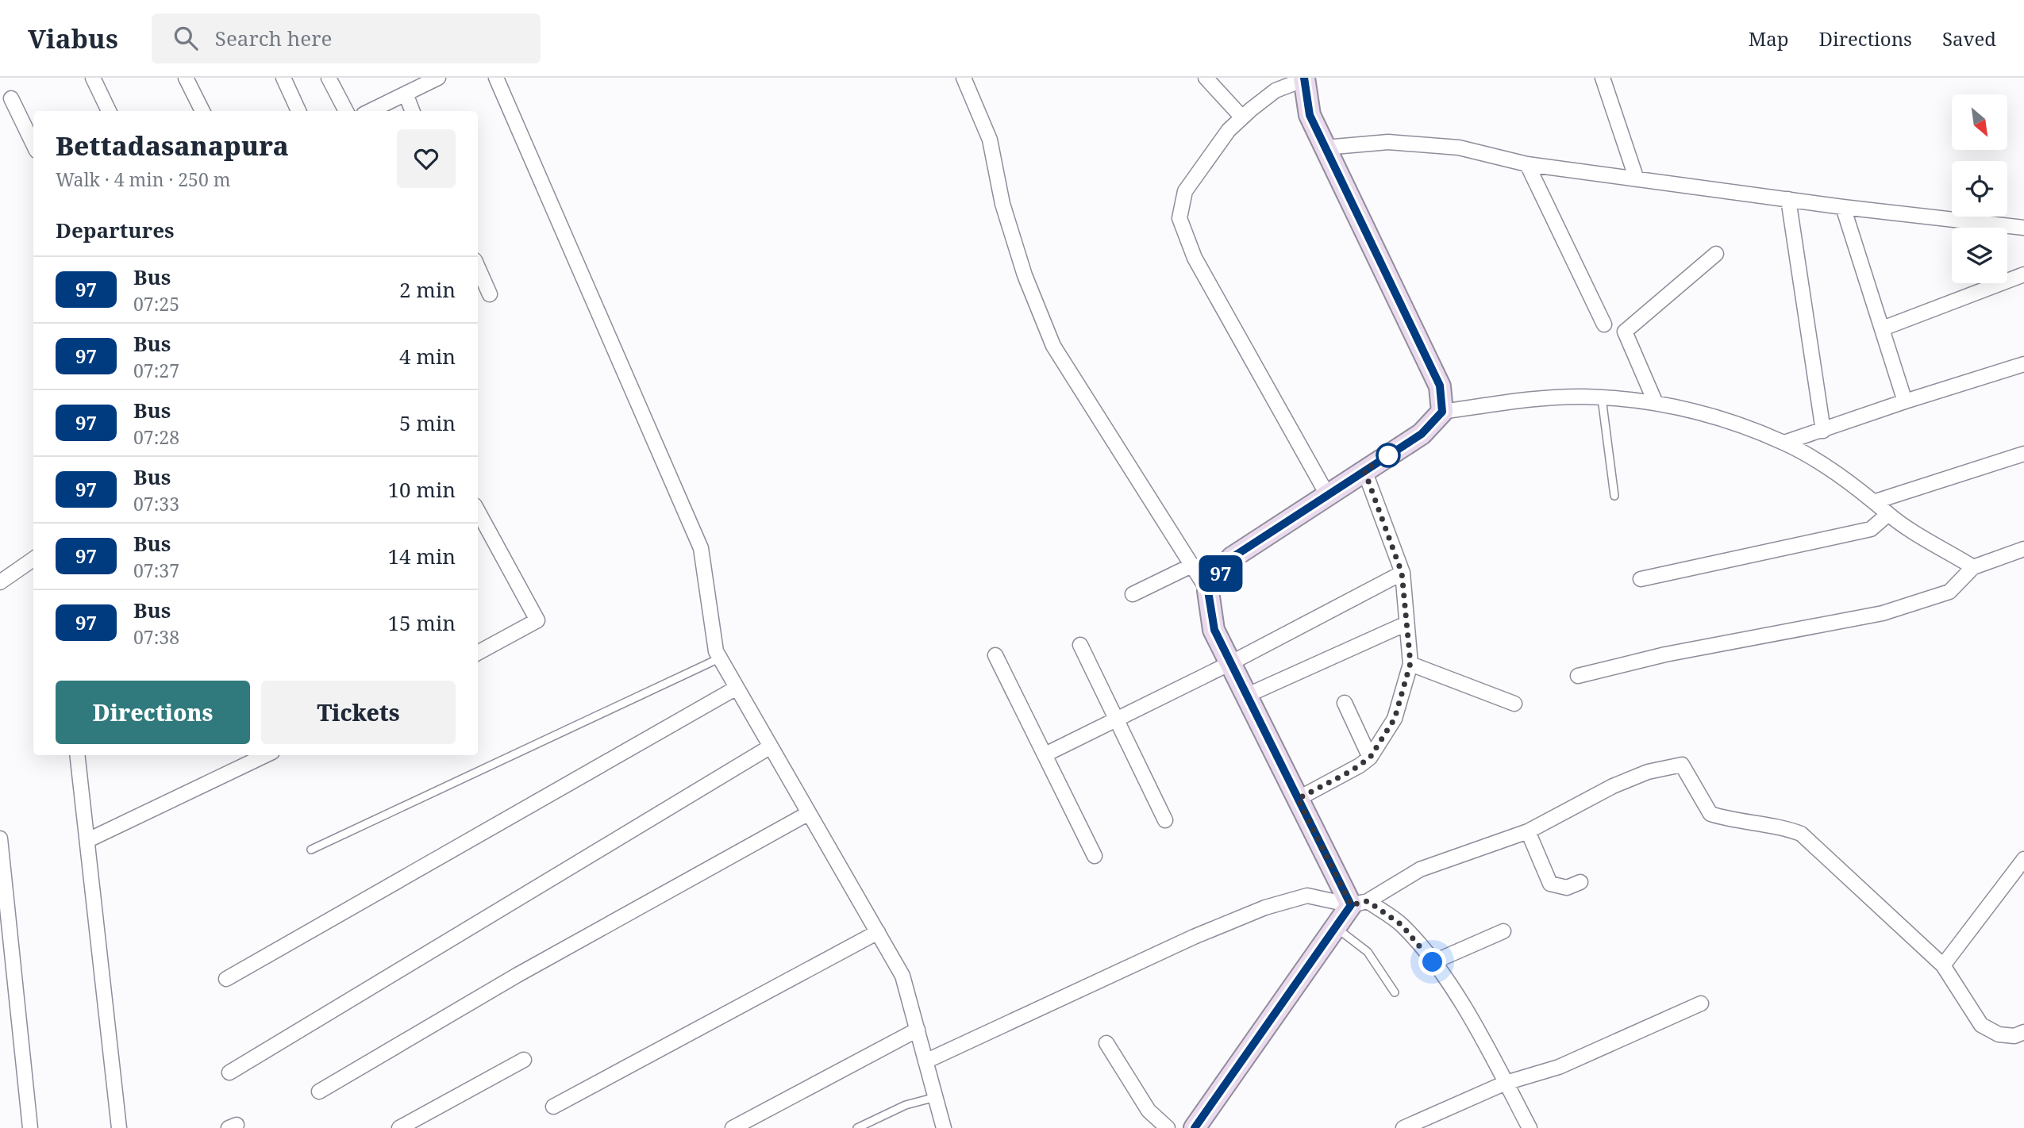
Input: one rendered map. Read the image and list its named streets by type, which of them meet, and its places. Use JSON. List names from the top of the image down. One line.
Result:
{"lines":["bus line 97"],"north":"bottom right","page":{"header":"Viabus","search":"Search here","nav":["Map","Directions","Saved"],"on_map":"97","heading":[["Bettadasanapura","Walk · 4 min · 250 m"],"Departures"],"list":[{"mark":"97","name":"Bus","note":"07:25","value":"2 min"},{"mark":"97","name":"Bus","note":"07:27","value":"4 min"},{"mark":"97","name":"Bus","note":"07:28","value":"5 min"},{"mark":"97","name":"Bus","note":"07:33","value":"10 min"},{"mark":"97","name":"Bus","note":"07:37","value":"14 min"},{"mark":"97","name":"Bus","note":"07:38","value":"15 min"}],"buttons":["Directions","Tickets"]}}
